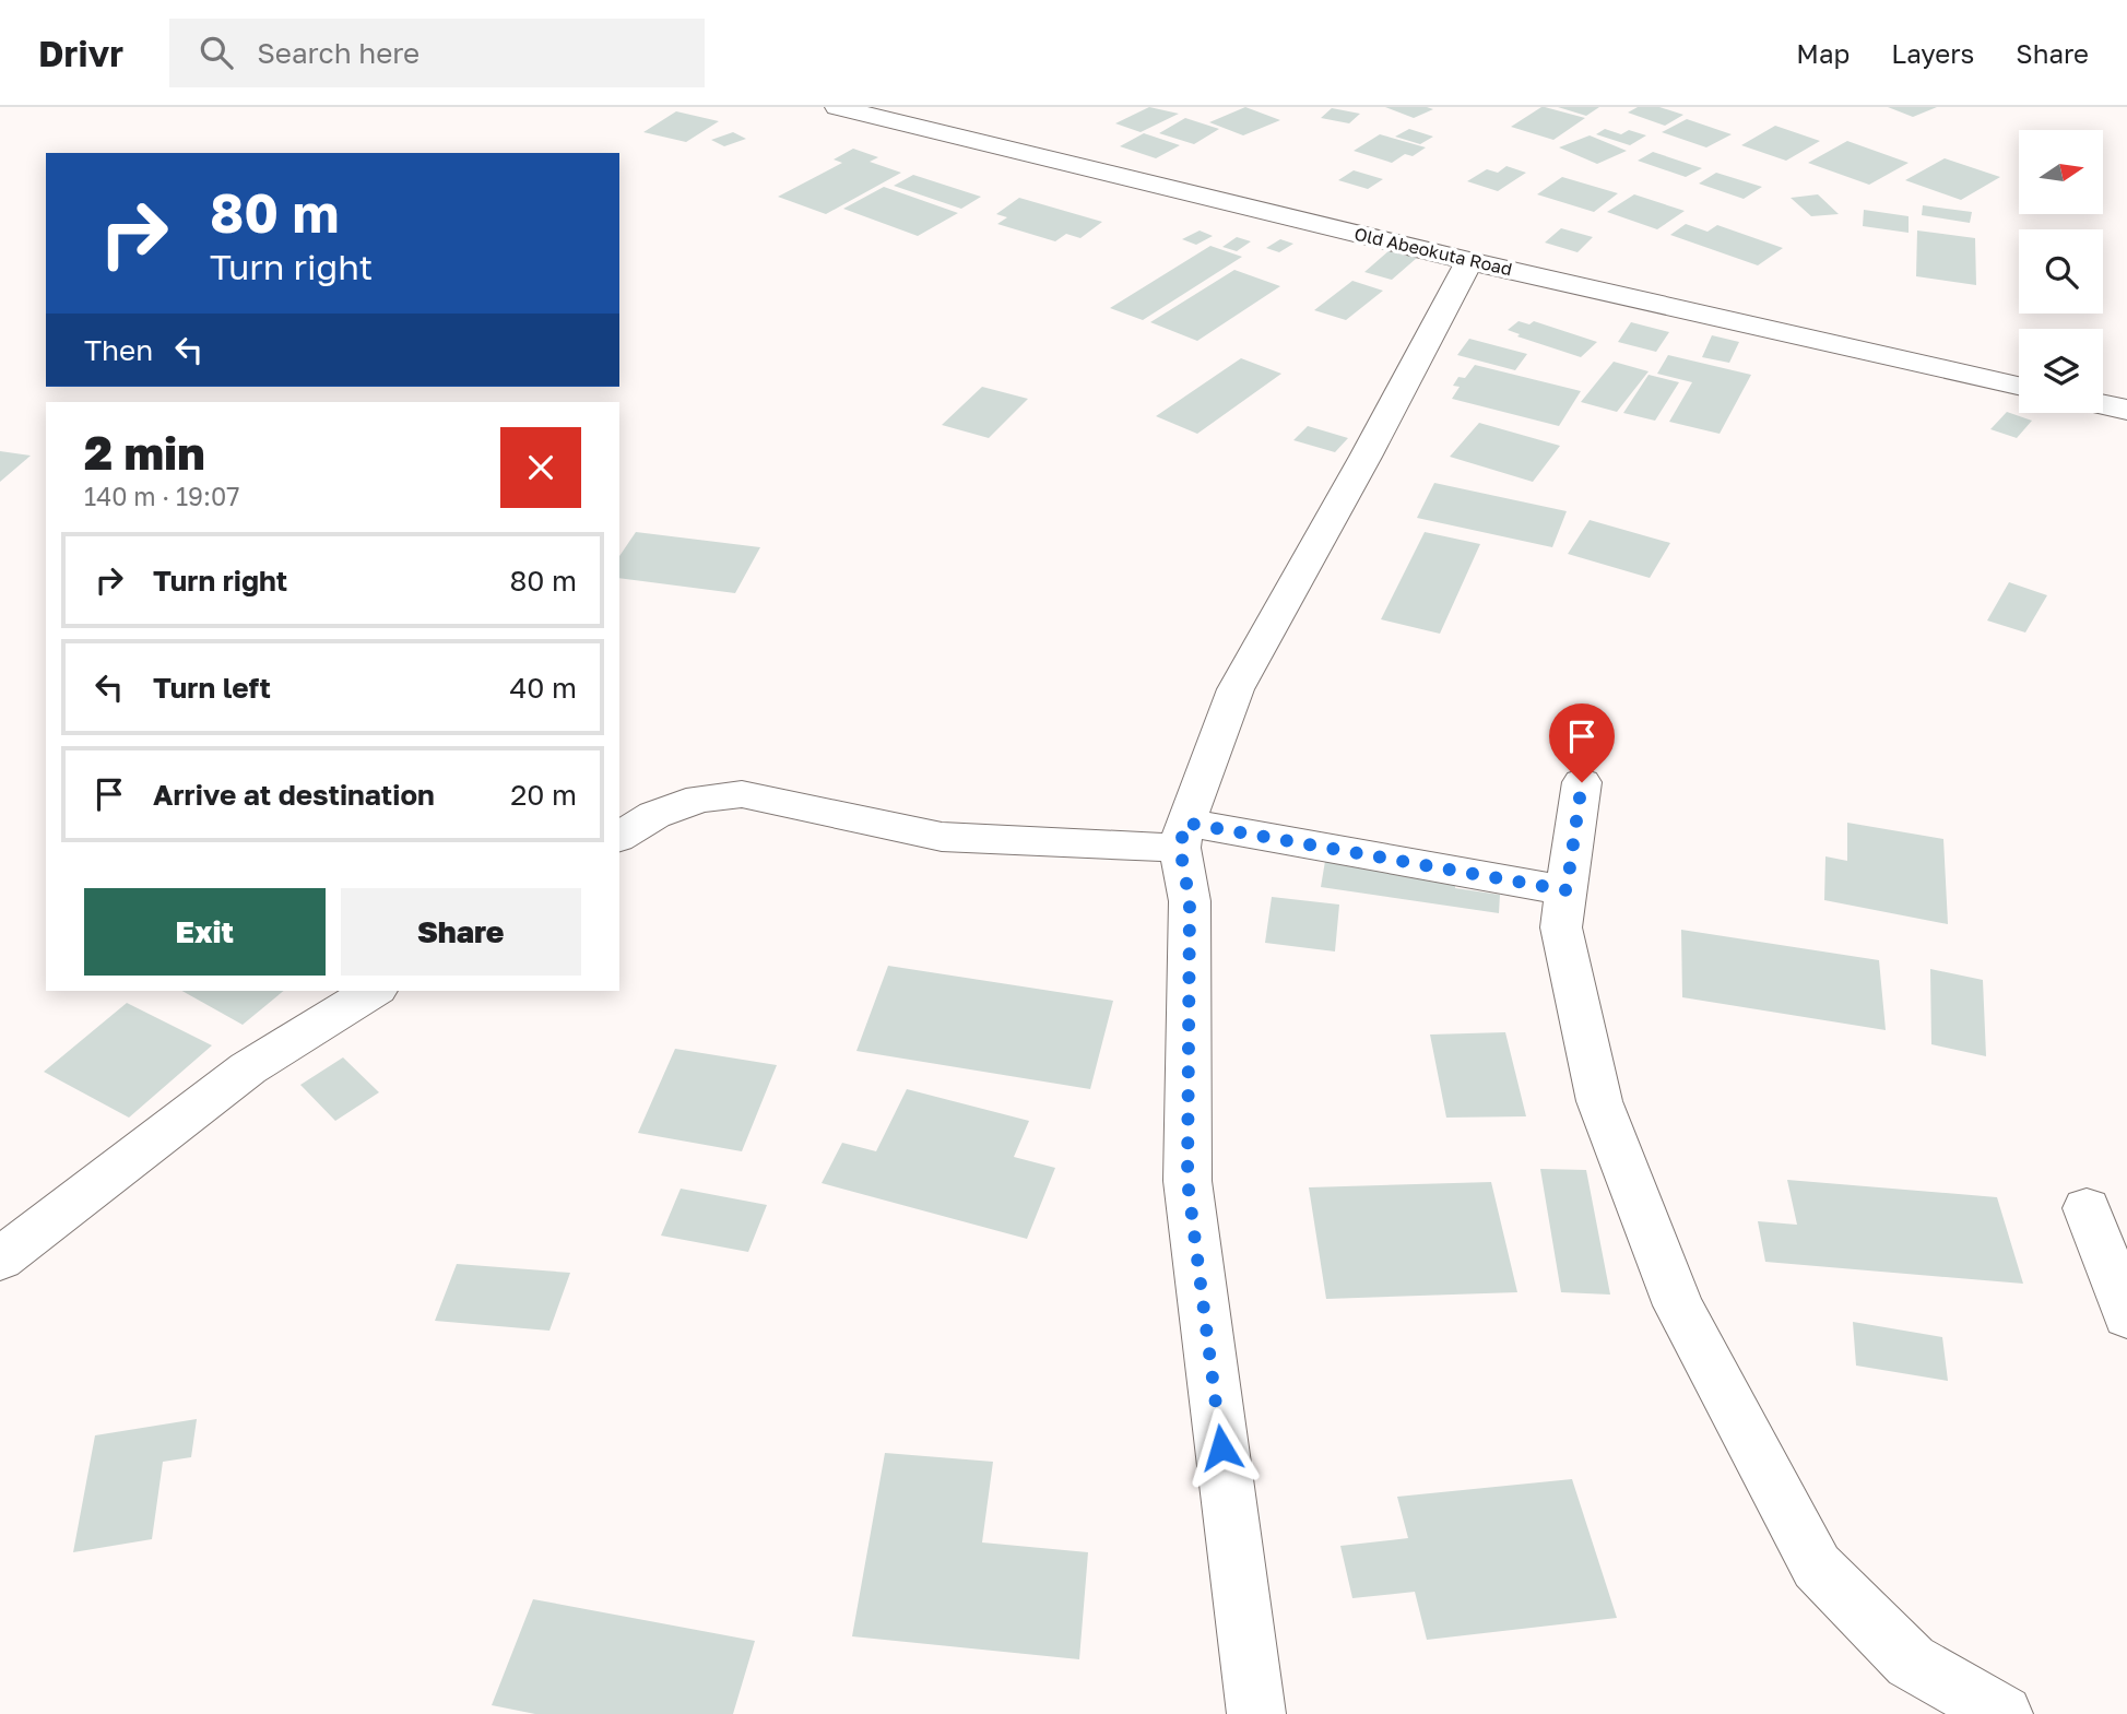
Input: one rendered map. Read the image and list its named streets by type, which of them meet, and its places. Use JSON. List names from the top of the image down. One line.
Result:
{"streets":{"main road":["Old Abeokuta Road"]},"north":"right","page":{"header":"Drivr","search":"Search here","nav":["Map","Layers","Share"],"turn":["80 m","Turn right"],"then":"Then","heading":["2 min","140 m · 19:07"],"list":[{"name":"Turn right","value":"80 m"},{"name":"Turn left","value":"40 m"},{"name":"Arrive at destination","value":"20 m"}],"buttons":["Exit","Share"]}}
